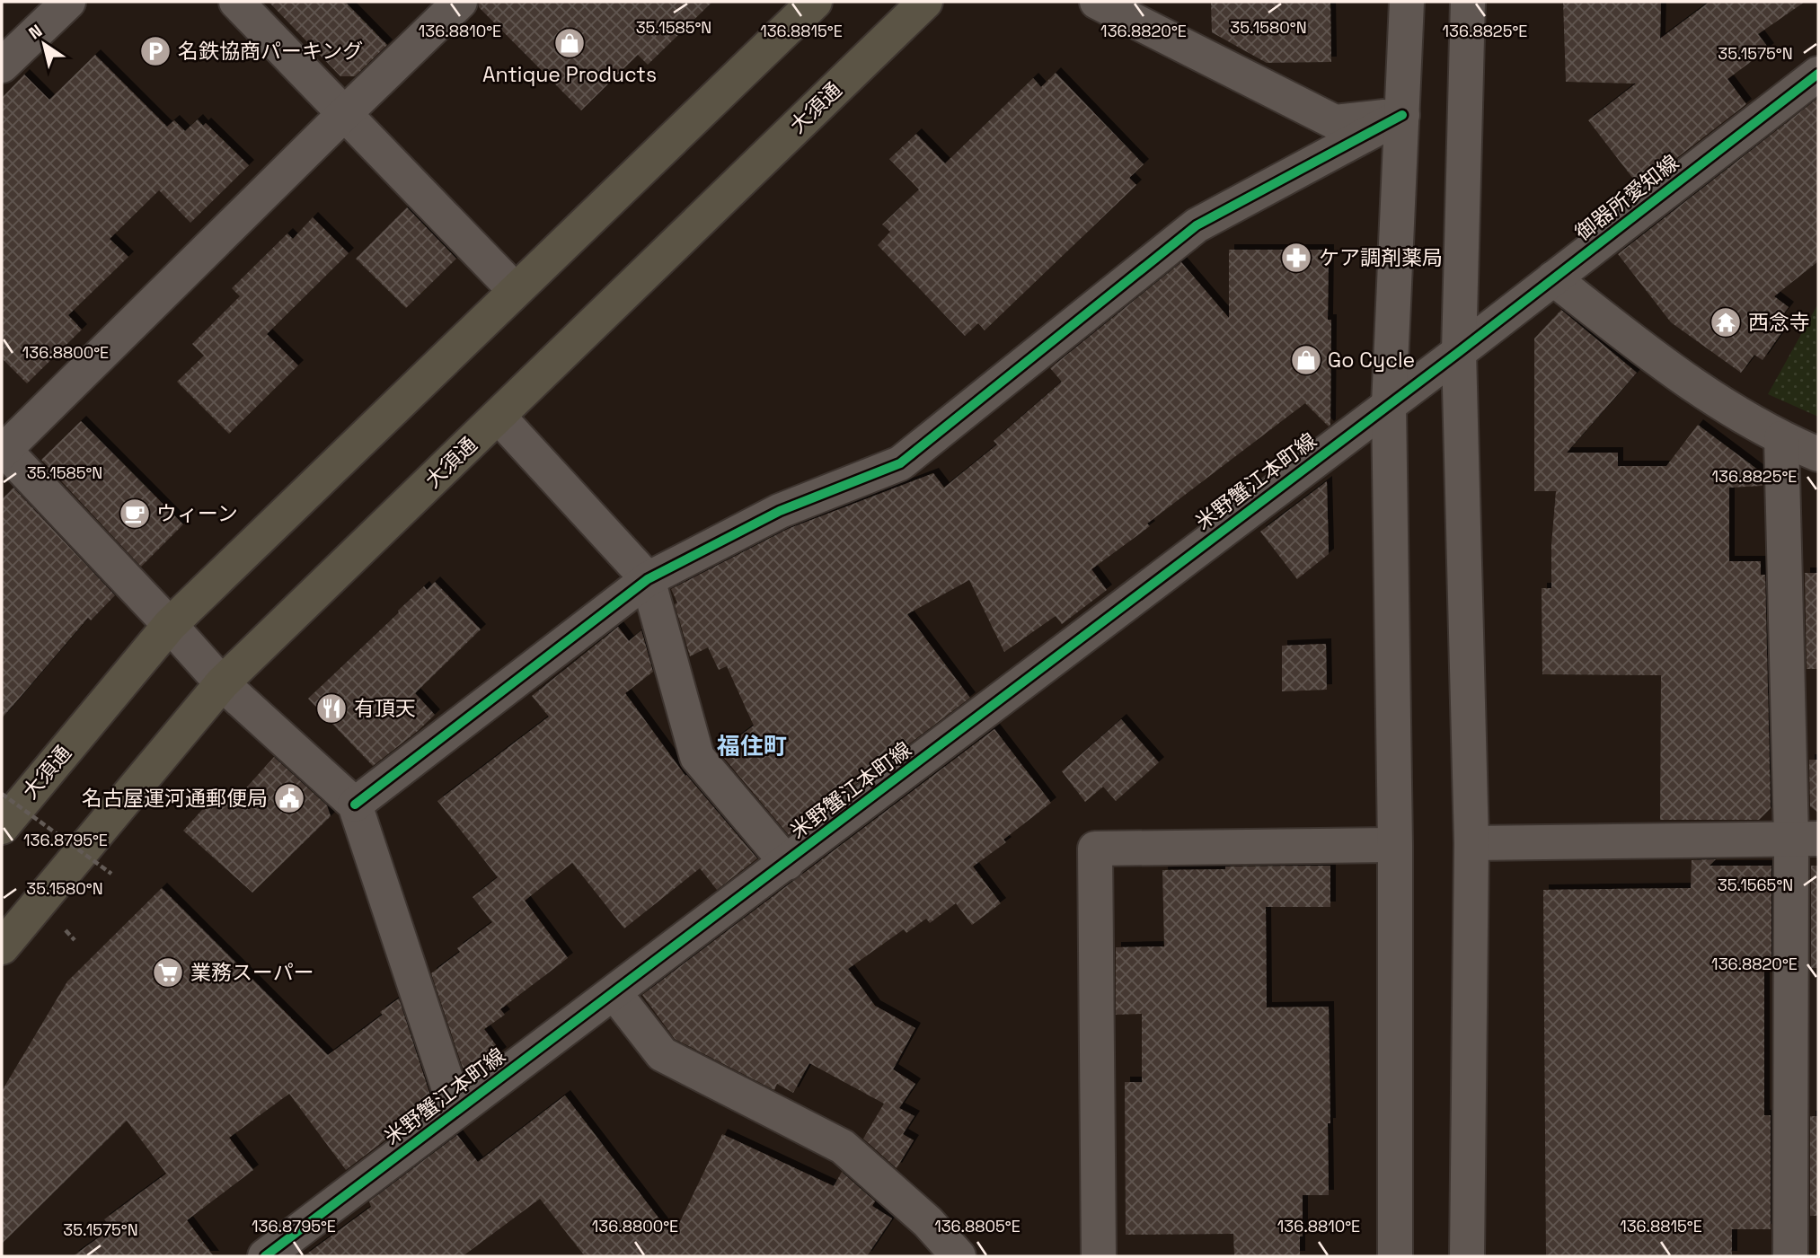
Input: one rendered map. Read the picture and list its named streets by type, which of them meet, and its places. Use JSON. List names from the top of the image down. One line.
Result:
{"streets":{"main road":["大須通"],"street":["御器所愛知線","米野蟹江本町線"]},"crossings":[["御器所愛知線","米野蟹江本町線"]],"districts":["福住町"],"places":{"shop":["Antique Products","Go Cycle"],"parking":["名鉄協商パーキング"],"pharmacy":["ケア調剤薬局"],"temple":["西念寺"],"cafe":["ウィーン"],"restaurant":["有頂天"],"public building":["名古屋運河通郵便局"],"supermarket":["業務スーパー"]},"north":"top left","coordinates":["35.1585°N","35.1580°N","136.8810°E","136.8815°E","136.8820°E","136.8825°E","35.1575°N","136.8800°E","136.8795°E","35.1565°N","136.8805°E"]}
